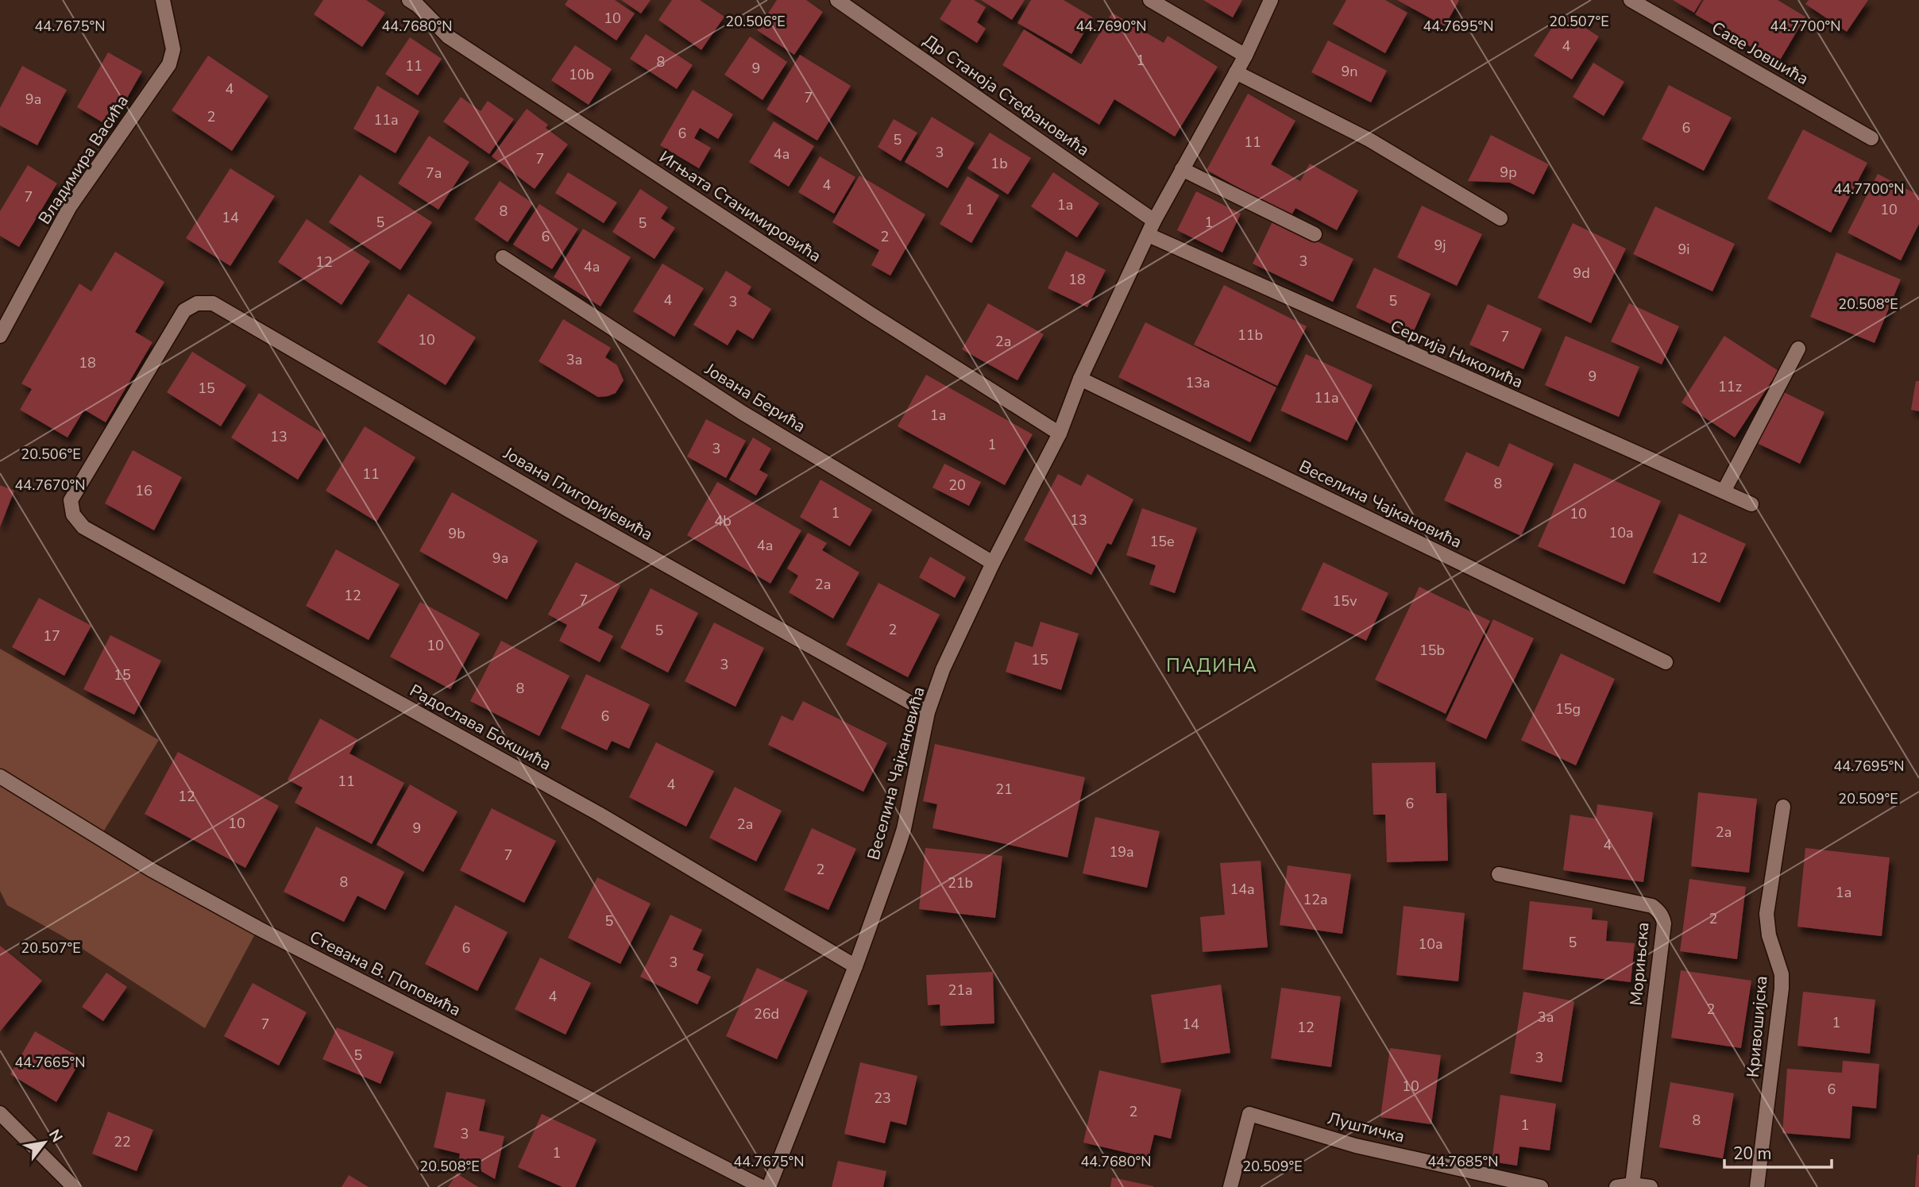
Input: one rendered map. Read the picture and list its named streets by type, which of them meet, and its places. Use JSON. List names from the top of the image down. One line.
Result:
{"streets":{"street":["Саве Јовшића","Др Станоја Стефановића","Владимира Васића","Игњата Станимировића","Сергија Николића","Јована Берића","Јована Глигоријевића","Веселина Чајкановића","Радослава Бокшића","Морињска","Стевана В. Поповића","Кривошијска","Луштичка"]},"crossings":[["Др Станоја Стефановића","Веселина Чајкановића"],["Игњата Станимировића","Веселина Чајкановића"],["Сергија Николића","Веселина Чајкановића"],["Јована Берића","Веселина Чајкановића"],["Јована Глигоријевића","Веселина Чајкановића"],["Јована Глигоријевића","Радослава Бокшића"],["Веселина Чајкановића","Радослава Бокшића"]],"districts":["ПАДИНА"],"house_numbers":["10","4","1","8","11","9","9n","10b","4","7","9a","2","11a","6","6","5","11","3","4a","7","1b","9p","7a","4","7","1a","1","10","8","14","5","1","5","6","2","9j","9i","3","12","4a","9d","18","4","5","3","11b","7","10","2a","3a","18","9","13a","11z","15","11a","1a","13","1","3","11","8","20","16","1","10","13","4b","10a","9b","15e","4a","9a","12","2a","12","7","15v","2","5","17","10","15b","15","3","15","8","15g","6","11","4","21","12","6","10","2a","9","2a","4","19a","7","2","8","21b","14a","1a","12a","2","5","5","10a","6","3","21a","4","2","26d","3a","1","7","14","12","5","3","10","6","23","2","8","1","3","22","1"],"scale_bar":"20 m","north":"top right","coordinates":["20.507°E","20.506°E","44.7675°N","44.7680°N","44.7690°N","44.7695°N","44.7700°N","20.508°E","44.7670°N","20.509°E","44.7665°N","44.7685°N"]}
